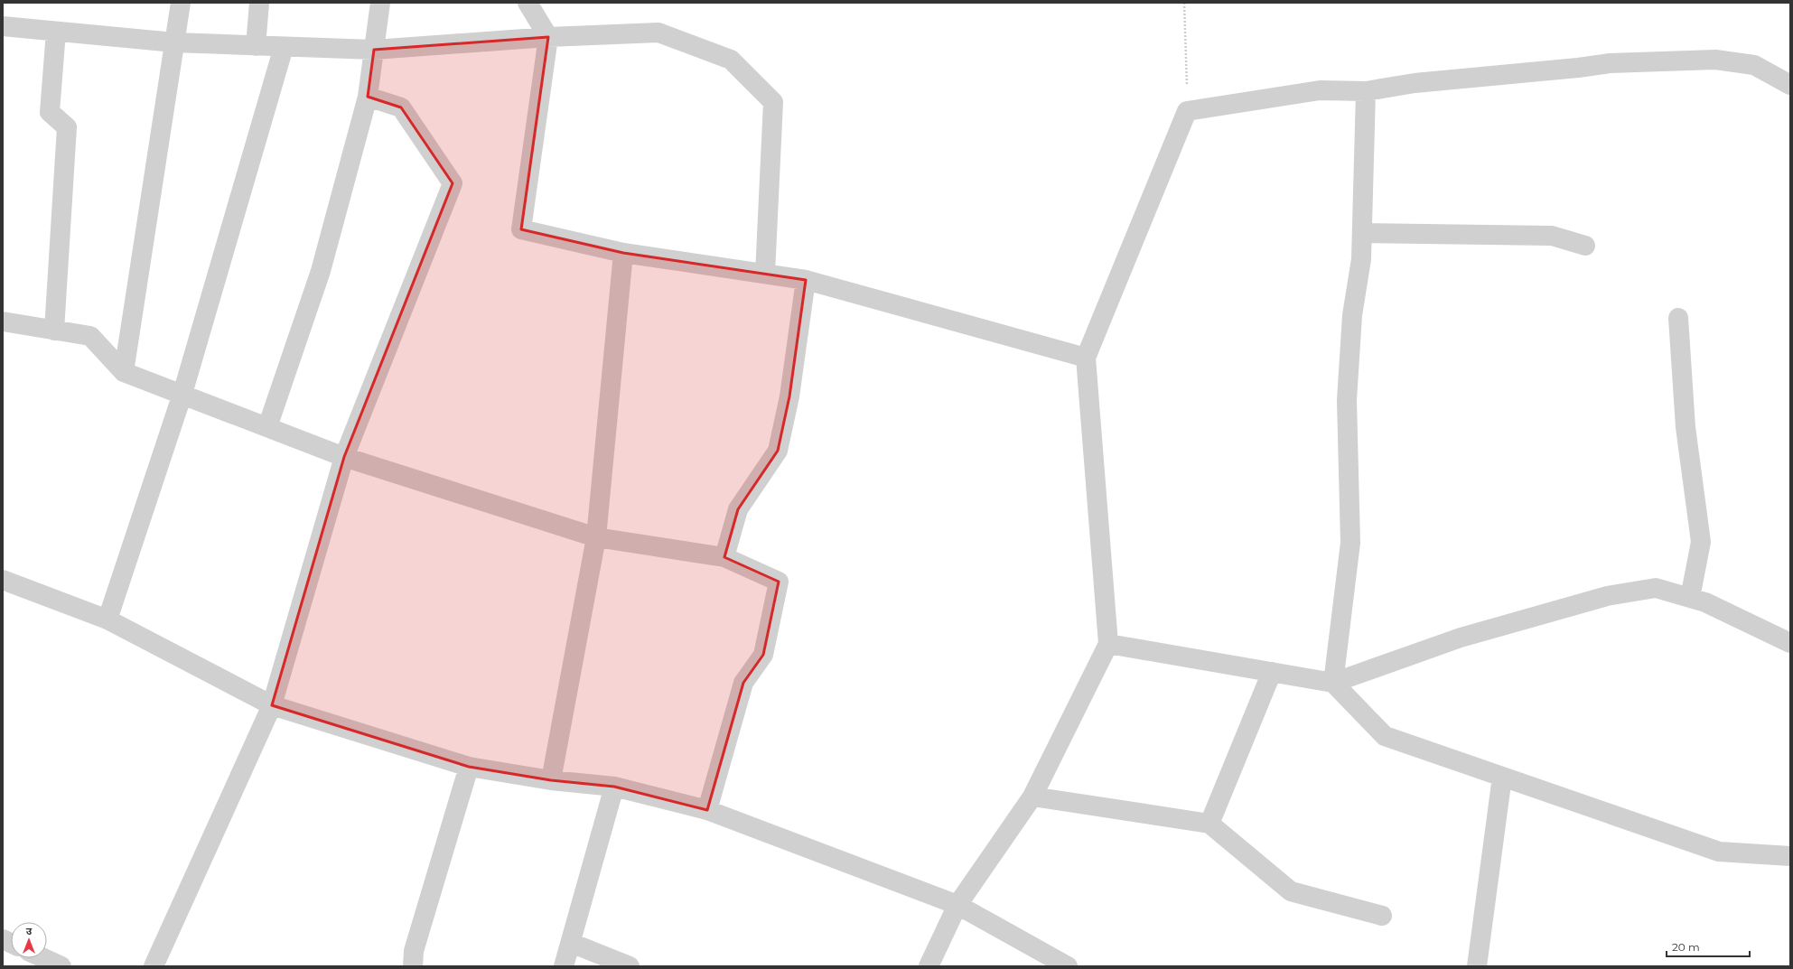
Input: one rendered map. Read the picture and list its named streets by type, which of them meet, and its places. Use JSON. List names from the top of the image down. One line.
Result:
{"scale_bar":"20 m","north":"top"}
